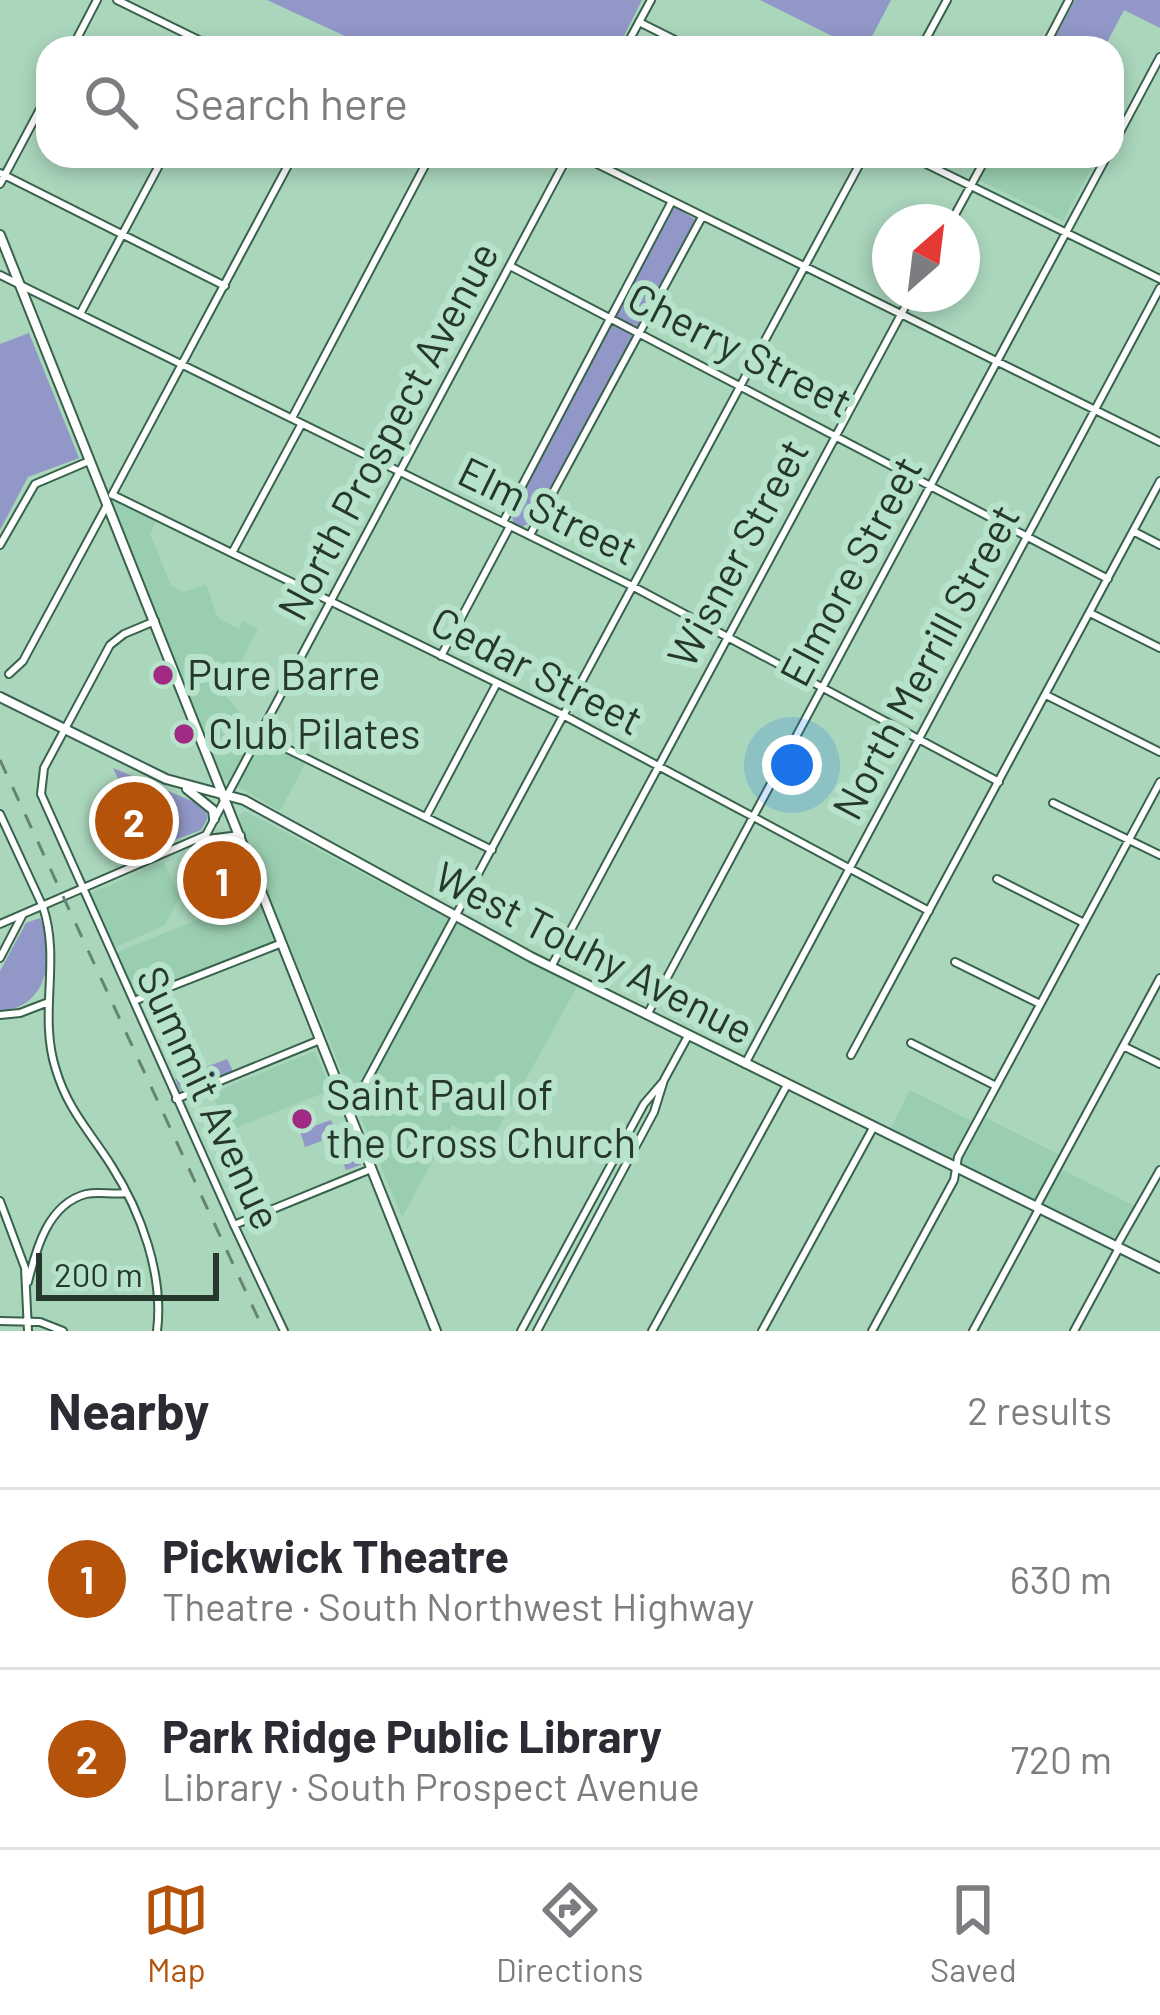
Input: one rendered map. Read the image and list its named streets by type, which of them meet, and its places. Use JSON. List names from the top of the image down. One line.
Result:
{"streets":{"main road":["West Touhy Avenue"],"street":["Cherry Street","North Prospect Avenue","Elm Street","Wisner Street","Elmore Street","North Merrill Street","Cedar Street","Summit Avenue"]},"crossings":[["Cherry Street","North Prospect Avenue"],["Cherry Street","Wisner Street"],["Cherry Street","Elmore Street"],["Cherry Street","North Merrill Street"],["North Prospect Avenue","Elm Street"],["North Prospect Avenue","Cedar Street"],["North Prospect Avenue","West Touhy Avenue"],["Elm Street","Wisner Street"],["Elm Street","Elmore Street"],["Elm Street","North Merrill Street"],["Wisner Street","Cedar Street"],["Wisner Street","West Touhy Avenue"],["Elmore Street","Cedar Street"],["Elmore Street","West Touhy Avenue"],["North Merrill Street","Cedar Street"],["North Merrill Street","West Touhy Avenue"],["West Touhy Avenue","Summit Avenue"]],"places":["Pure Barre","Club Pilates","Saint Paul of the Cross Church"],"scale_bar":"200 m","north":"top right","page":{"search":"Search here","pins":["2","1"],"scale":"200 m","heading":["Nearby","2 results"],"list":[{"mark":"1","name":"Pickwick Theatre","note":"Theatre · South Northwest Highway","value":"630 m"},{"mark":"2","name":"Park Ridge Public Library","note":"Library · South Prospect Avenue","value":"720 m"}],"nav":["Map","Directions","Saved"]}}
